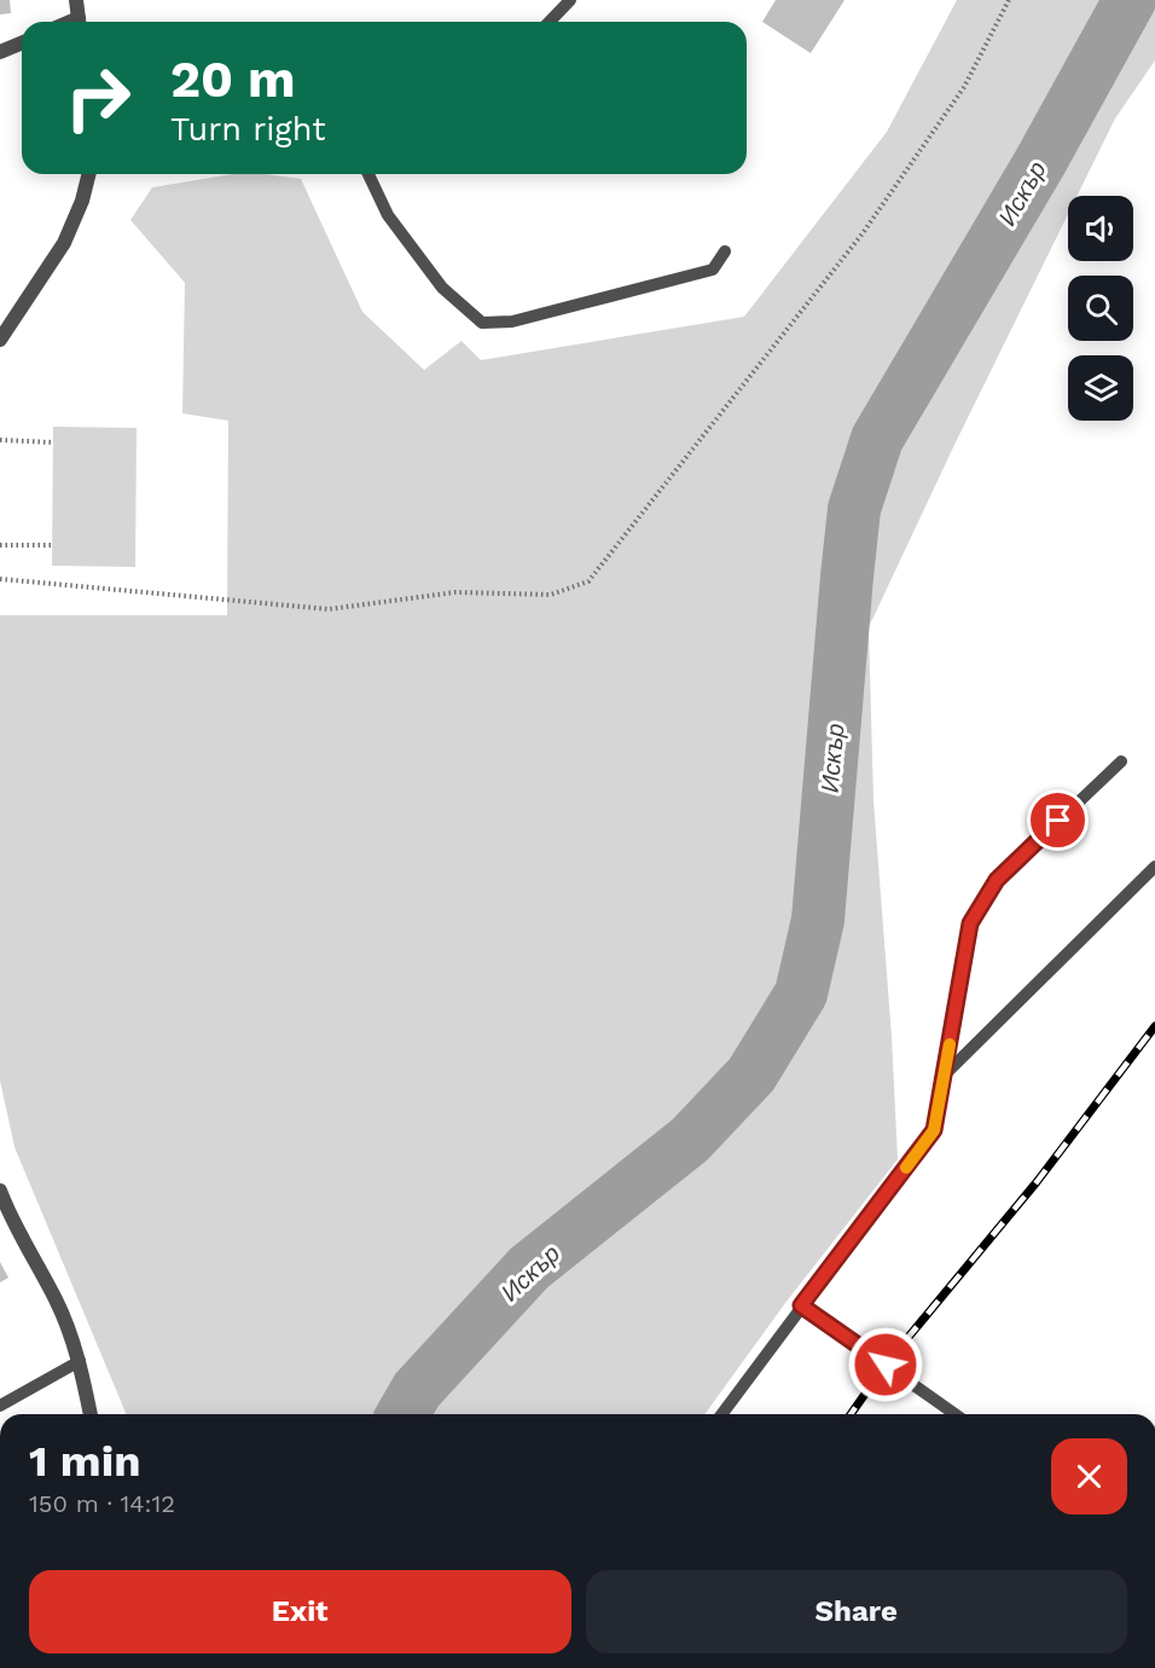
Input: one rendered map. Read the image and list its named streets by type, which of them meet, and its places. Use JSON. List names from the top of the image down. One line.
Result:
{"water":["Искър"],"page":{"turn":["20 m","Turn right"],"heading":["1 min","150 m · 14:12"],"buttons":["Exit","Share"]}}
